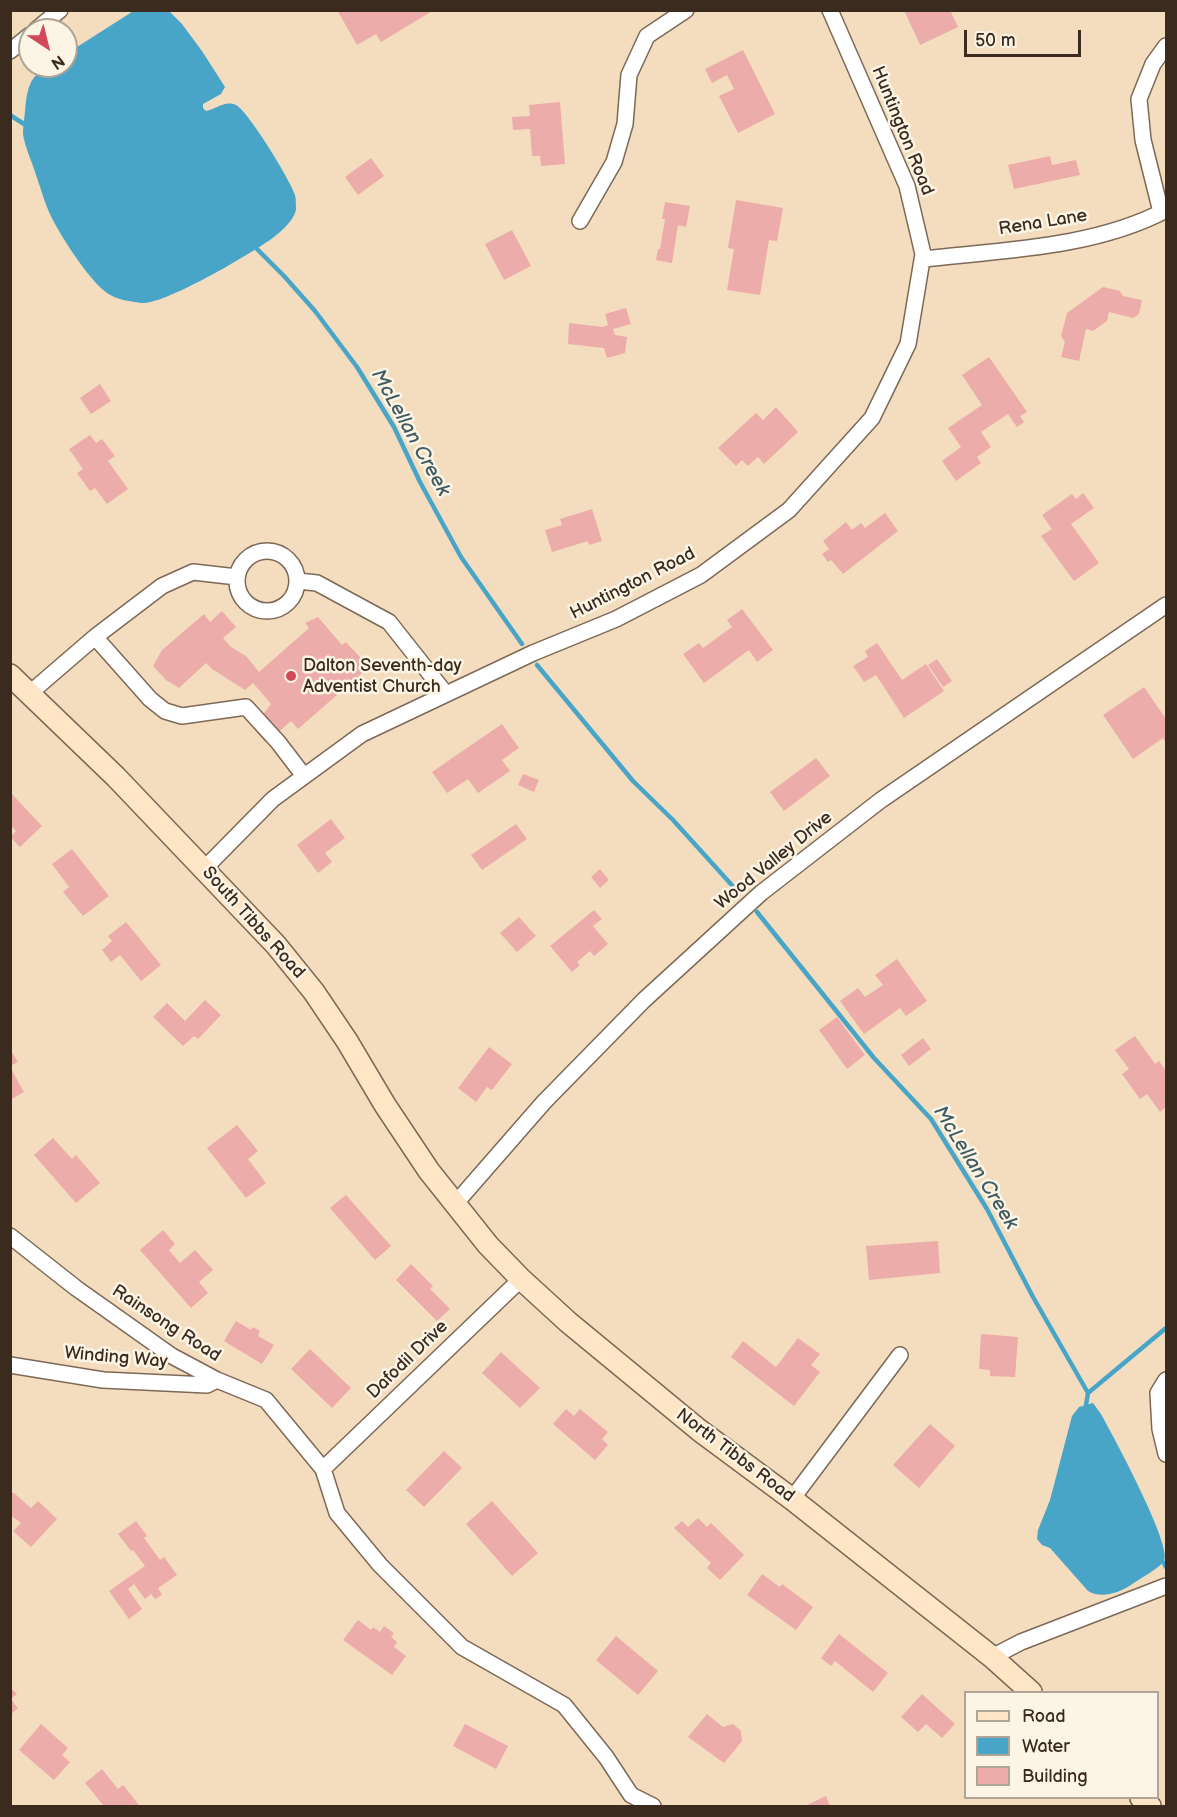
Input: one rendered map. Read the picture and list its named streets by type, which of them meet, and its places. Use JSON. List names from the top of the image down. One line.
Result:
{"streets":{"street":["Huntington Road","Rena Lane","Wood Valley Drive","South Tibbs Road","Rainsong Road","Winding Way","Dafodil Drive","North Tibbs Road"]},"crossings":[["Huntington Road","Rena Lane"],["Huntington Road","South Tibbs Road"],["Wood Valley Drive","South Tibbs Road"],["Wood Valley Drive","North Tibbs Road"],["South Tibbs Road","North Tibbs Road"],["Rainsong Road","Winding Way"],["Rainsong Road","Dafodil Drive"],["Dafodil Drive","North Tibbs Road"]],"water":["McLellan Creek"],"places":["Dalton Seventh-day Adventist Church"],"legend":["Road","Water","Building"],"scale_bar":"50 m","north":"bottom right"}
